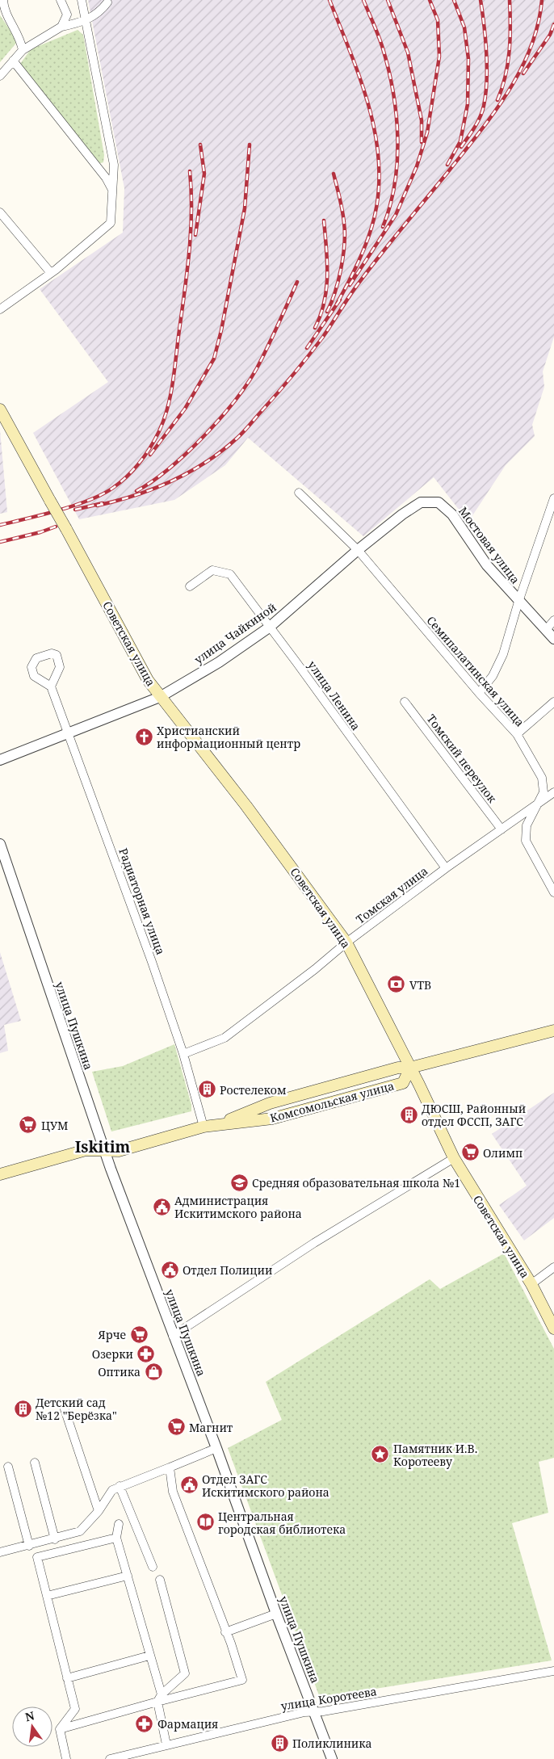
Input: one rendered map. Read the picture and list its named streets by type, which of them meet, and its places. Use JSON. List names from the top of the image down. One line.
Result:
{"streets":{"main road":["Советская улица","Комсомольская улица"],"street":["Мостовая улица","улица Чайкиной","Семипалатинская улица","улица Ленина","Томский переулок","Томская улица","Радиаторная улица","улица Пушкина","улица Коротеева"]},"crossings":[["Мостовая улица","улица Чайкиной"],["улица Чайкиной","Советская улица"],["улица Чайкиной","Семипалатинская улица"],["улица Чайкиной","улица Ленина"],["улица Чайкиной","Радиаторная улица"],["Советская улица","Томская улица"],["Советская улица","Комсомольская улица"],["Семипалатинская улица","Томская улица"],["улица Ленина","Томская улица"],["Томский переулок","Томская улица"],["Томская улица","Радиаторная улица"],["Радиаторная улица","Комсомольская улица"],["улица Пушкина","Комсомольская улица"],["улица Пушкина","улица Коротеева"]],"districts":["Iskitim"],"places":{"church":["Христианский информационный центр"],"bank":["VTB"],"building":["Ростелеком","ДЮСШ, Районный отдел ФССП, ЗАГС","Детский сад №12 \"Берёзка\"","Поликлиника"],"supermarket":["ЦУМ","Олимп","Ярче","Магнит"],"school or university":["Средняя образовательная школа №1"],"public building":["Администрация Искитимского района","Отдел Полиции","Отдел ЗАГС Искитимского района"],"pharmacy":["Озерки","Фармация"],"shop":["Оптика"],"place":["Памятник И.В. Коротееву"],"library":["Центральная городская библиотека"]},"north":"top"}
